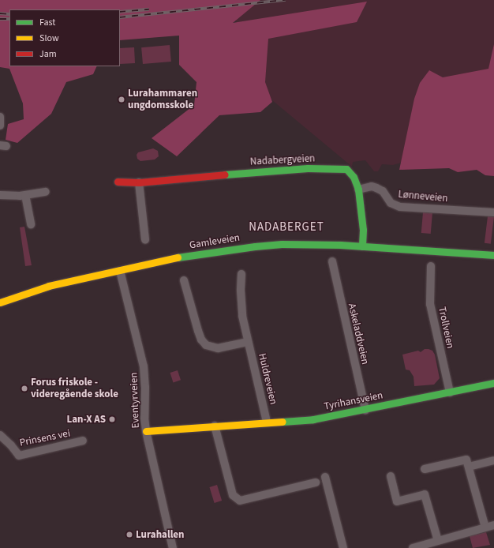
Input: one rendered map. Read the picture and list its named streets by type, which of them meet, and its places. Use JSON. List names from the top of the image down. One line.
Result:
{"streets":{"street":["Nadabergveien","Lønneveien","Gamleveien","Trollveien","Askeladdveien","Huldreveien","Eventyrveien","Tyrihansveien","Prinsens vei"]},"crossings":[["Nadabergveien","Lønneveien"],["Nadabergveien","Gamleveien"],["Gamleveien","Eventyrveien"],["Trollveien","Tyrihansveien"],["Askeladdveien","Tyrihansveien"],["Huldreveien","Tyrihansveien"],["Eventyrveien","Tyrihansveien"]],"districts":["NADABERGET"],"places":["Lurahammaren ungdomsskole","Forus friskole - videregående skole","Lan-X AS","Lurahallen"],"legend":["Fast","Slow","Jam"]}
